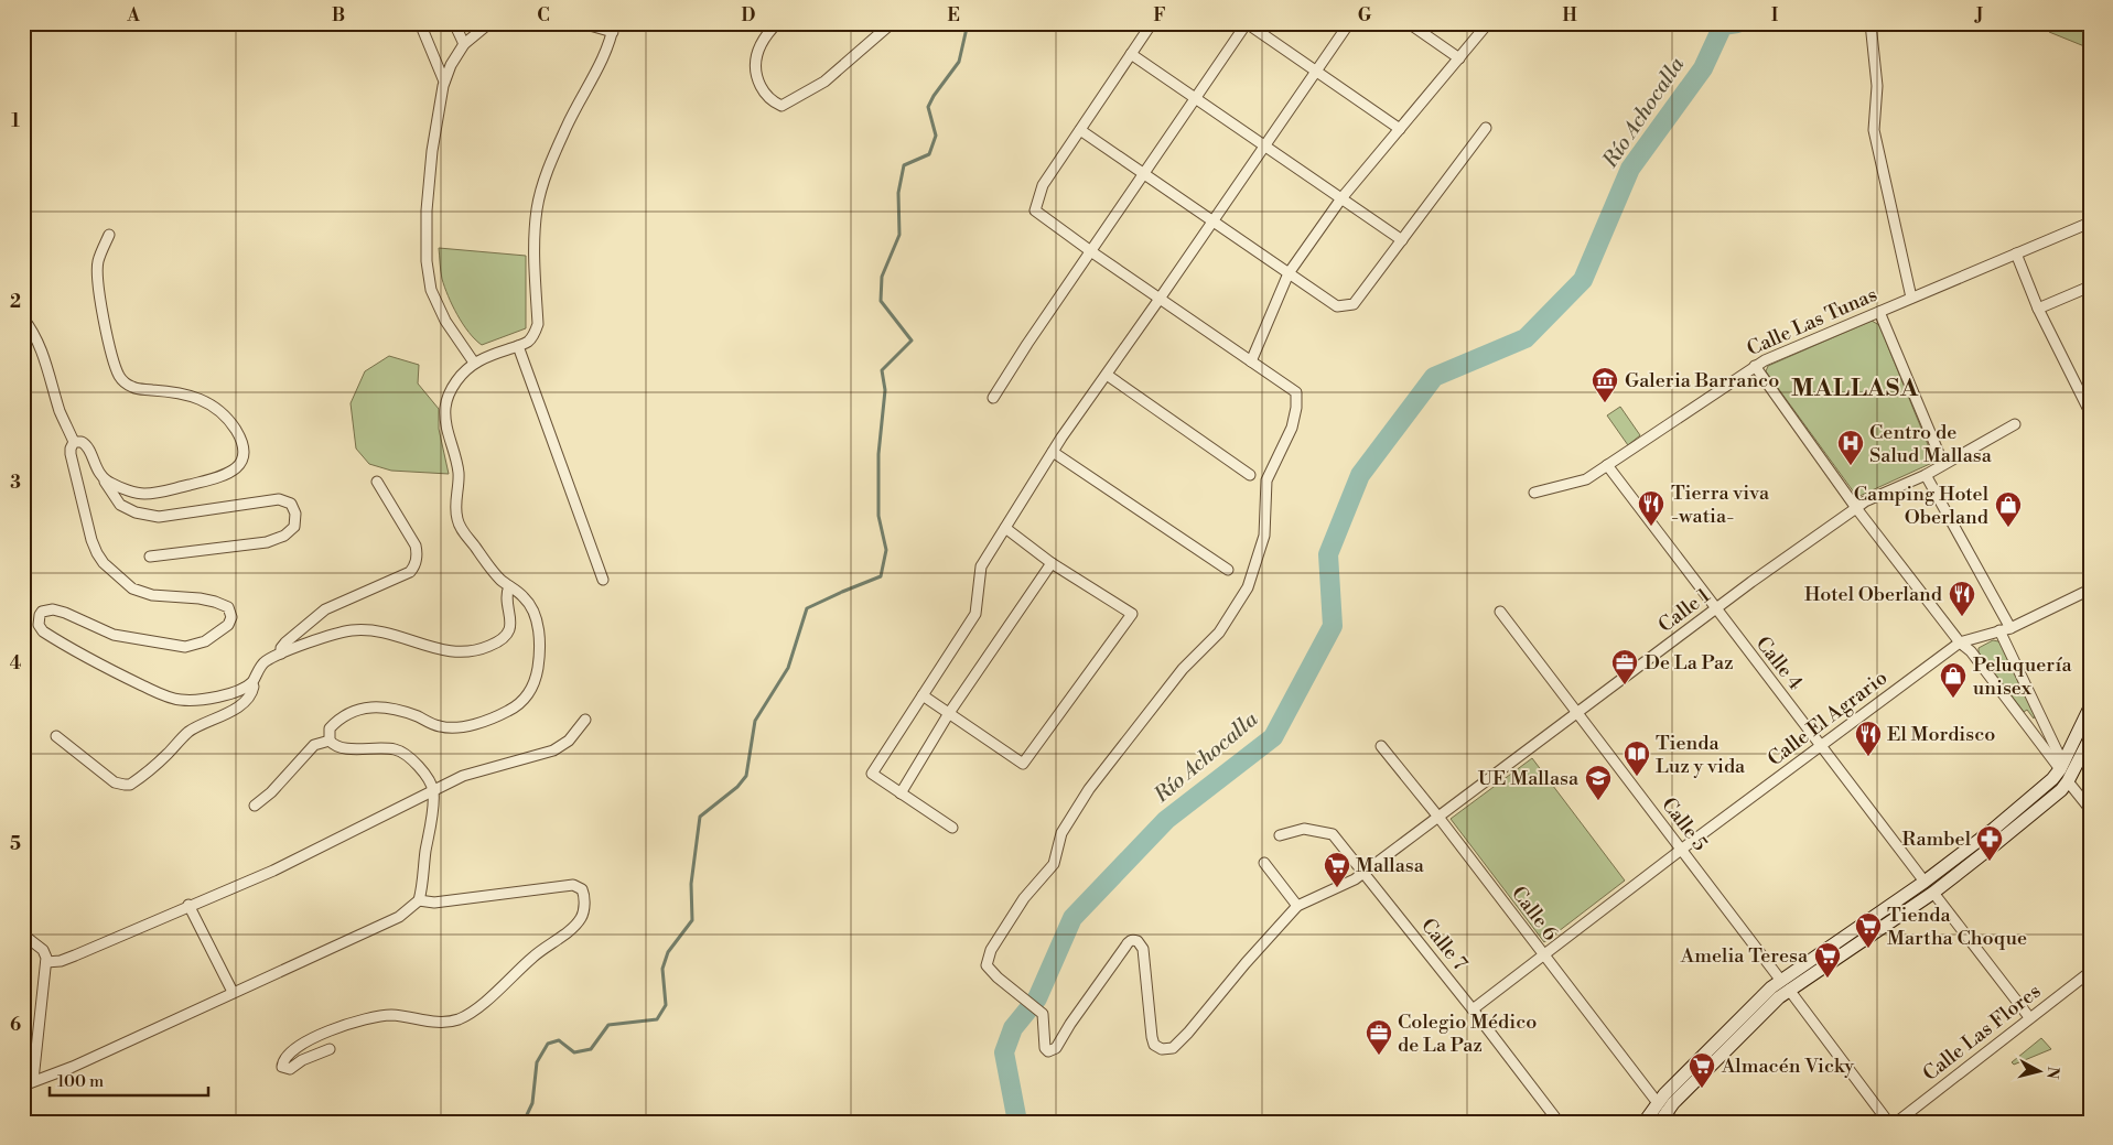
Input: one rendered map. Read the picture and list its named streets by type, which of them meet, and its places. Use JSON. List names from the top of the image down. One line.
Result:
{"streets":{"street":["Calle Las Tunas","Calle 1","Calle 4","Calle El Agrario","Calle 5","Calle 6","Calle 7","Calle Las Flores"]},"crossings":[["Calle Las Tunas","Calle 4"],["Calle 1","Calle 4"],["Calle 1","Calle 5"],["Calle 1","Calle 6"],["Calle 1","Calle 7"],["Calle 4","Calle El Agrario"],["Calle 4","Calle Las Flores"],["Calle El Agrario","Calle 5"],["Calle El Agrario","Calle 6"],["Calle El Agrario","Calle 7"]],"districts":["MALLASA"],"water":["Río Achocalla"],"places":{"museum":["Galeria Barranco"],"hospital":["Centro de Salud Mallasa"],"restaurant":["Tierra viva -watia-","Hotel Oberland","El Mordisco"],"shop":["Camping Hotel Oberland","Peluquería unisex"],"office":["De La Paz","Colegio Médico de La Paz"],"library":["Tienda Luz y vida"],"school or university":["UE Mallasa"],"pharmacy":["Rambel"],"supermarket":["Mallasa","Tienda Martha Choque","Amelia Teresa","Almacén Vicky"]},"scale_bar":"100 m","north":"right","grid":{"columns":["A","B","C","D","E","F","G","H","I","J"],"rows":["1","2","3","4","5","6"]}}
